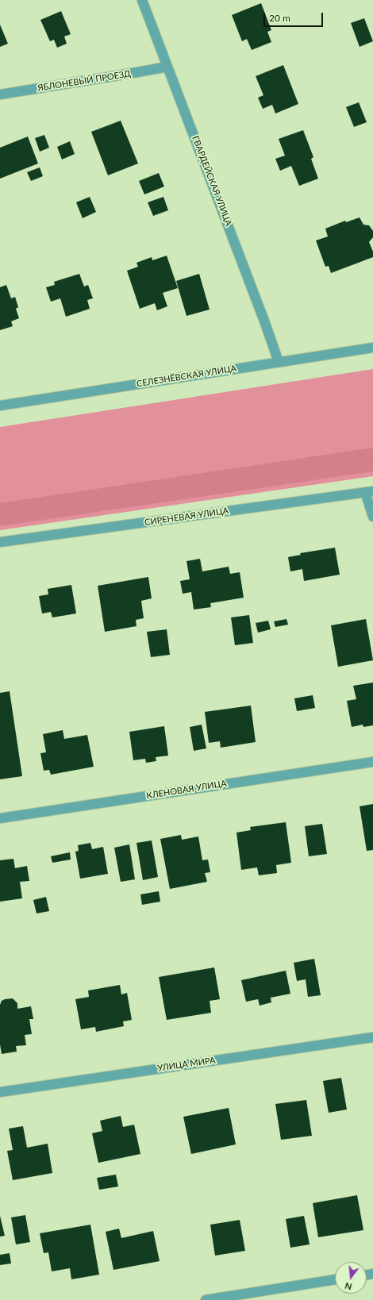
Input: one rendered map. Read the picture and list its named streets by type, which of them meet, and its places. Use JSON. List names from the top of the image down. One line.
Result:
{"streets":{"street":["ЯБЛОНЕВЫЙ ПРОЕЗД","ГВАРДЕЙСКАЯ УЛИЦА","СЕЛЕЗНЁВСКАЯ УЛИЦА","СИРЕНЕВАЯ УЛИЦА","КЛЕНОВАЯ УЛИЦА","УЛИЦА МИРА"]},"crossings":[["ЯБЛОНЕВЫЙ ПРОЕЗД","ГВАРДЕЙСКАЯ УЛИЦА"],["ГВАРДЕЙСКАЯ УЛИЦА","СЕЛЕЗНЁВСКАЯ УЛИЦА"]],"scale_bar":"20 m","north":"bottom"}
